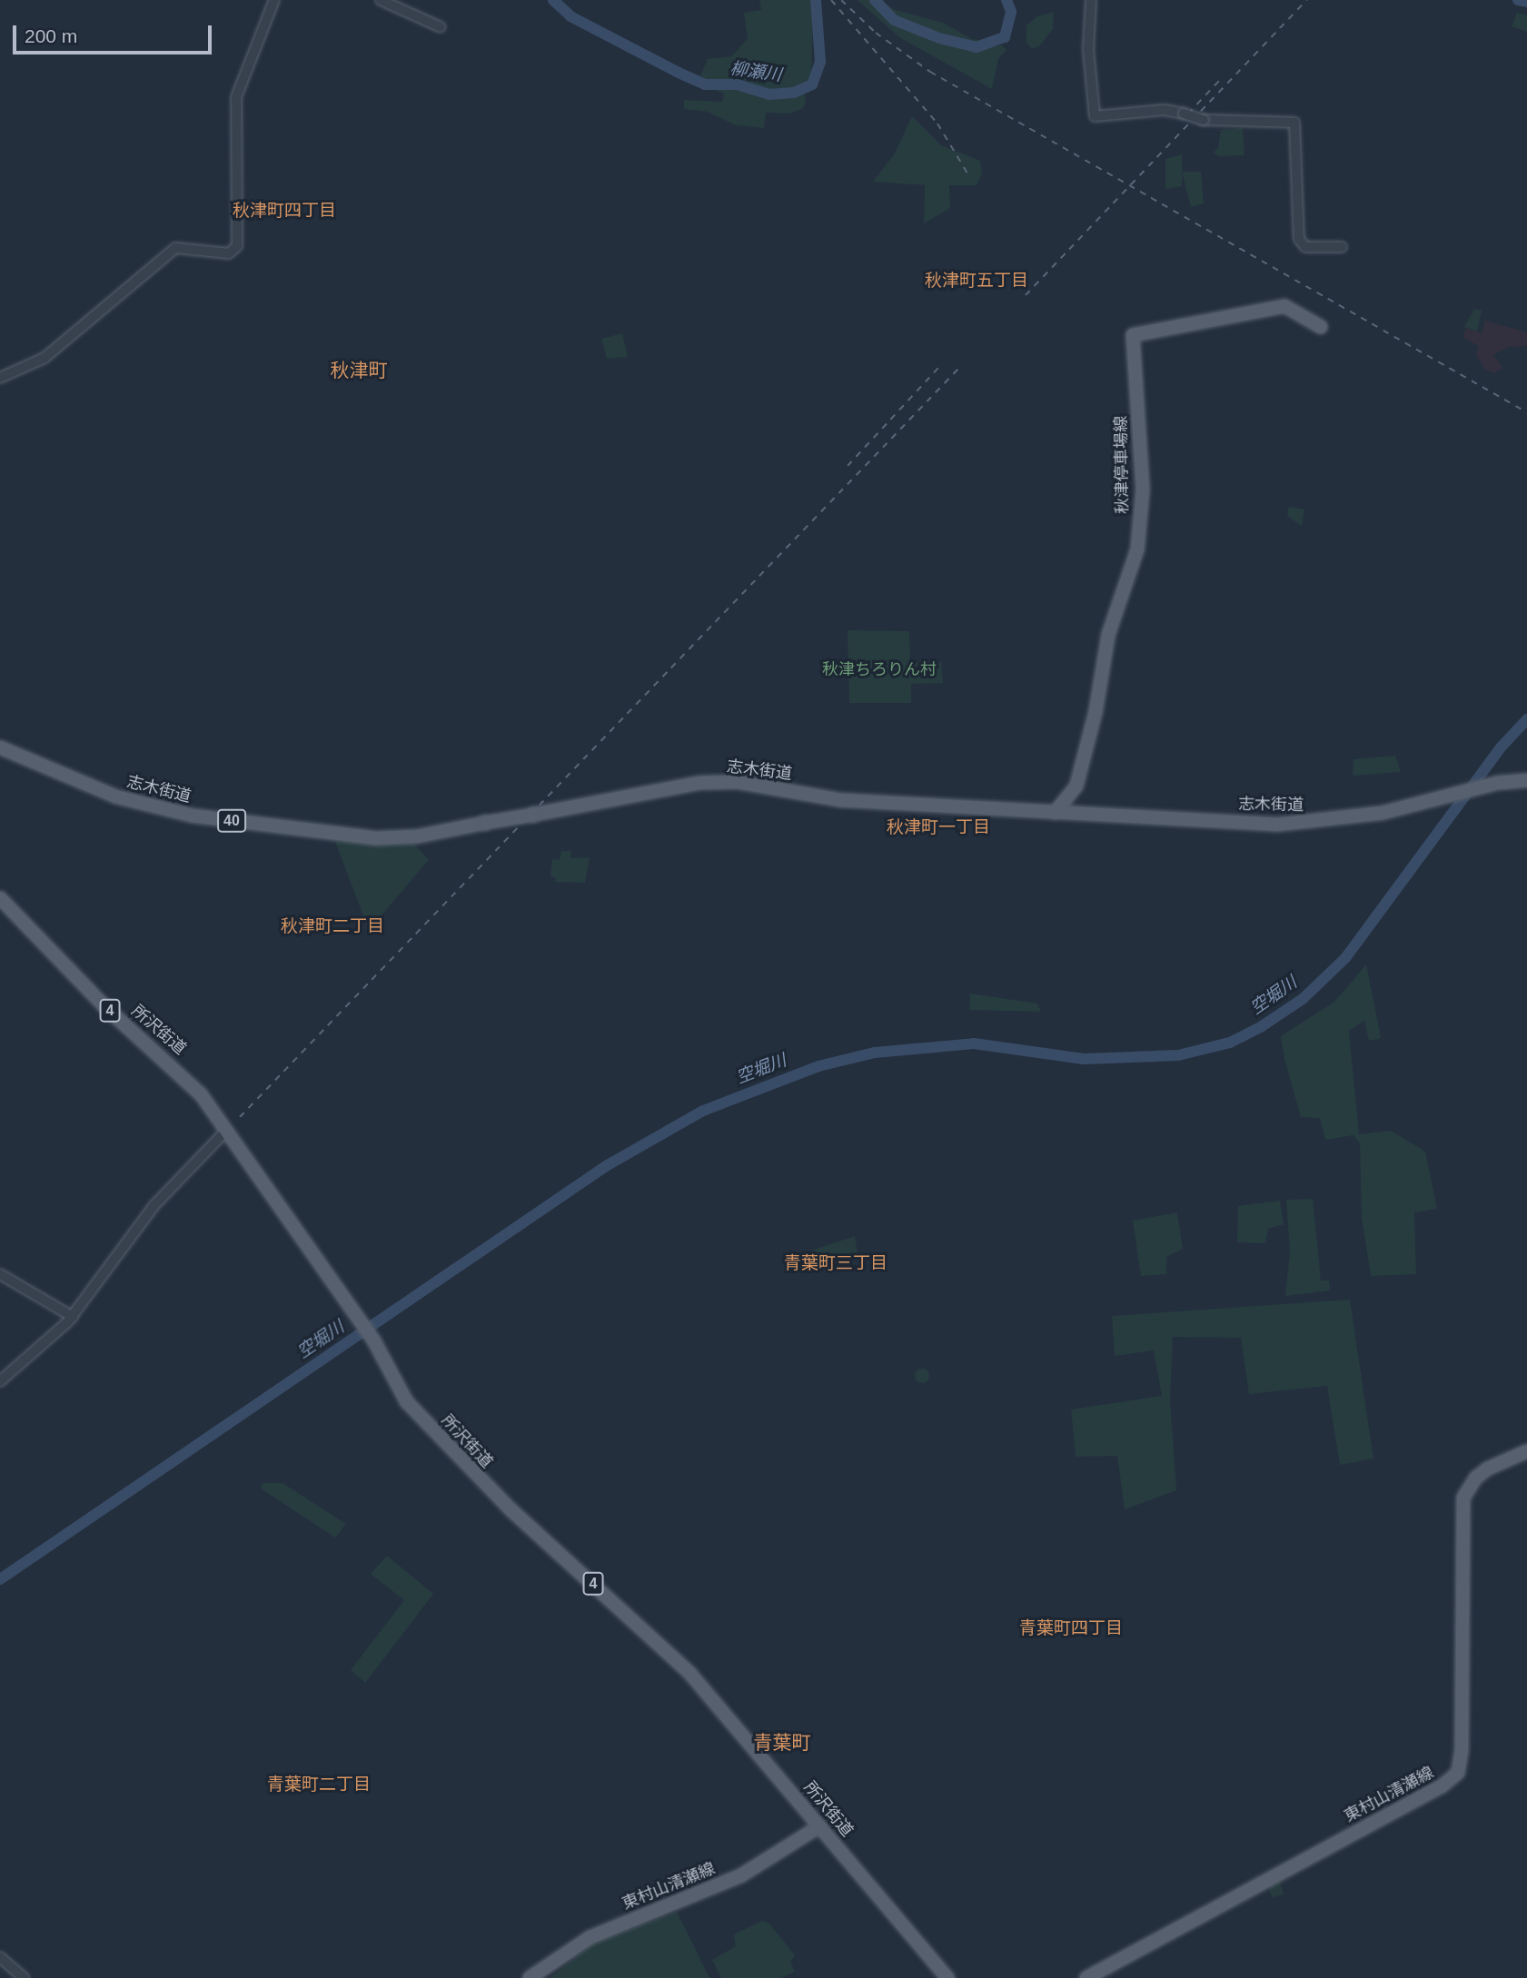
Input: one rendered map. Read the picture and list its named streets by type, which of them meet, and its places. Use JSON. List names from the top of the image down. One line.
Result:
{"streets":{"main road":["秋津停車場線","志木街道","40","4","所沢街道","東村山清瀬線"]},"crossings":[["秋津停車場線","志木街道"],["所沢街道","東村山清瀬線"]],"districts":["秋津町四丁目","秋津町五丁目","秋津町","秋津町一丁目","秋津町二丁目","青葉町三丁目","青葉町四丁目","青葉町","青葉町二丁目"],"water":["柳瀬川","空堀川"],"parks":["秋津ちろりん村"],"scale_bar":"200 m"}
